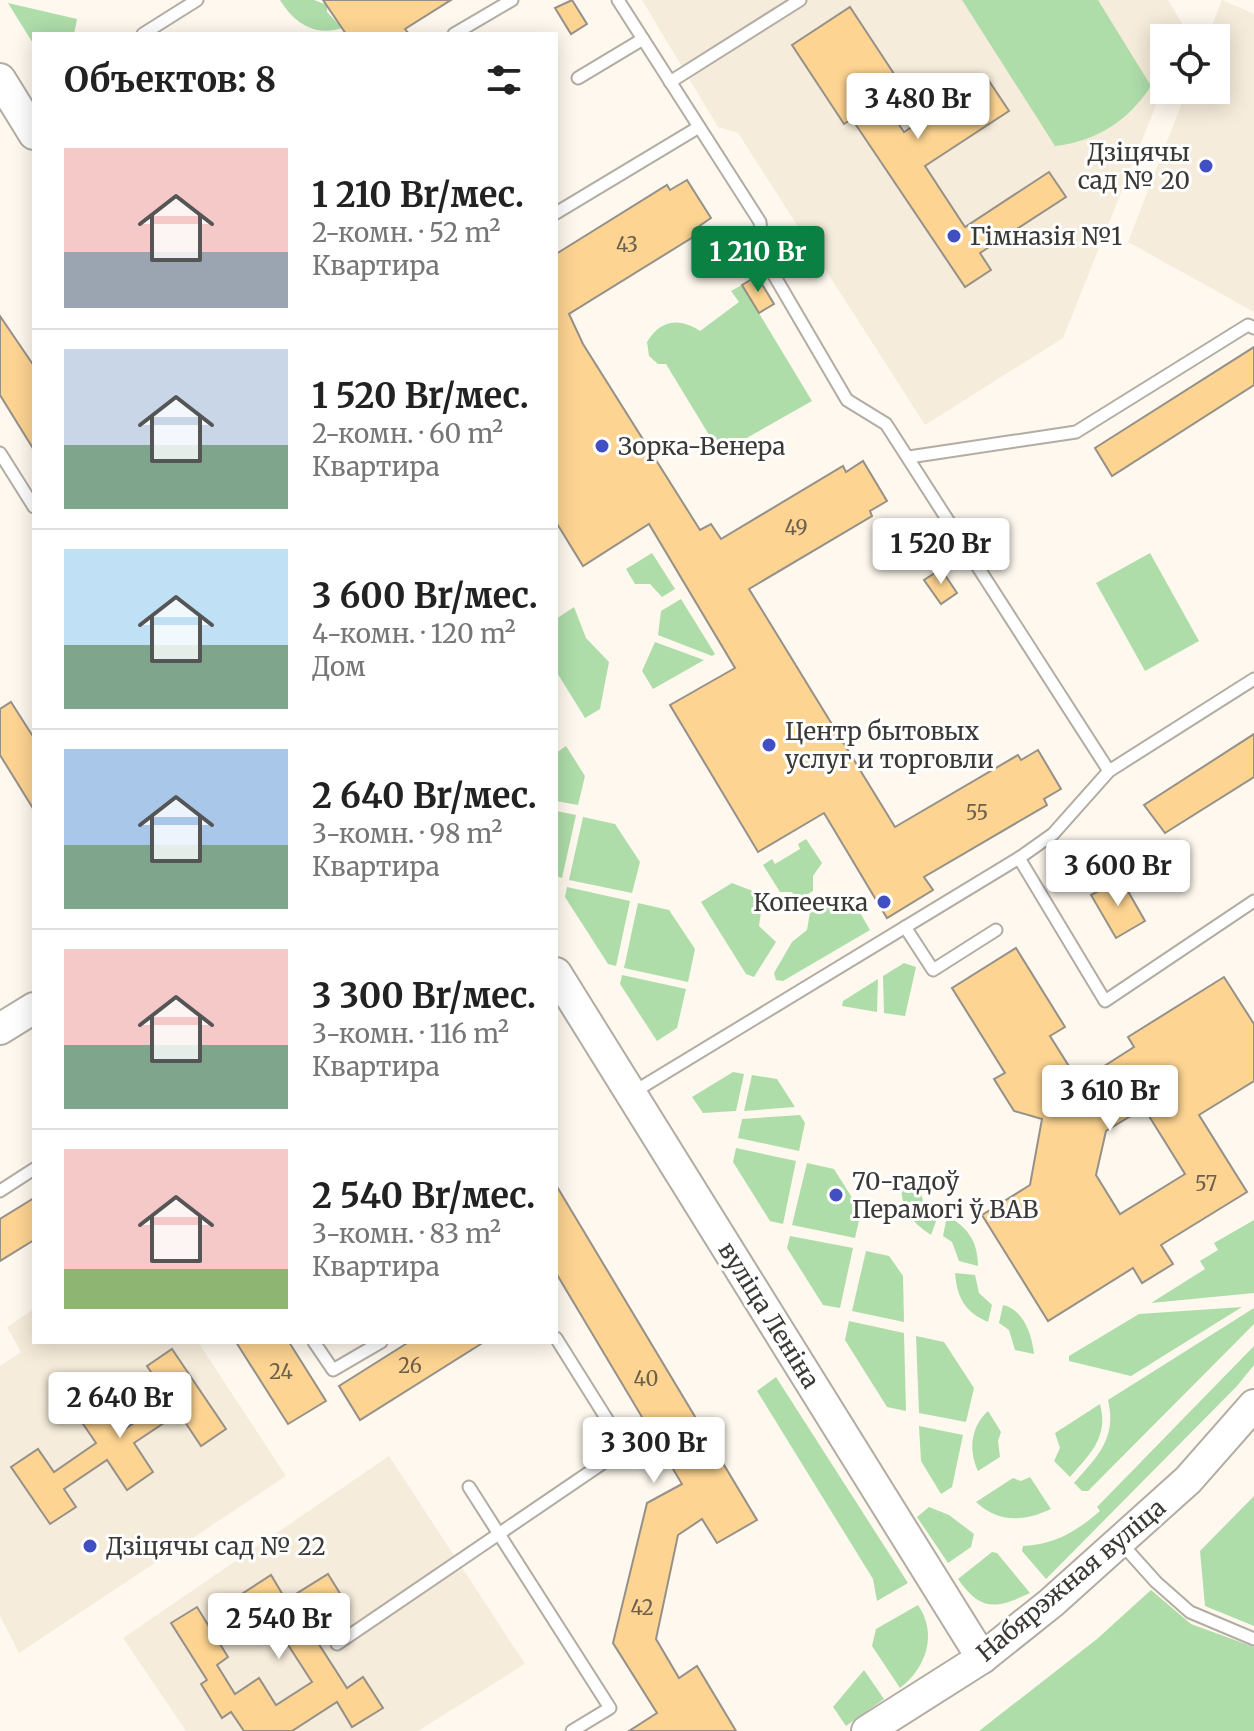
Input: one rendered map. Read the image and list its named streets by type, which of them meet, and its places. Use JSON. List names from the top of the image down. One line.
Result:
{"streets":{"main road":["вуліца Леніна","Набярэжная вуліца"]},"crossings":[["вуліца Леніна","Набярэжная вуліца"]],"places":["Дзіцячы сад № 20","Гімназія №1","Зорка-Венера","Центр бытовых услуг и торговли","Копеечка","70-гадоў Перамогі ў ВАВ","Дзіцячы сад № 22"],"house_numbers":["43","49","55","57","26","24","40","42"],"page":{"heading":"Объектов: 8","price":["3 480 Br","1 210 Br","1 520 Br","3 600 Br","3 610 Br","2 640 Br","3 300 Br","2 540 Br"],"list":[{"name":"1 210 Br/мес.","note":"2-комн. · 52 m² · Квартира"},{"name":"1 520 Br/мес.","note":"2-комн. · 60 m² · Квартира"},{"name":"3 600 Br/мес.","note":"4-комн. · 120 m² · Дом"},{"name":"2 640 Br/мес.","note":"3-комн. · 98 m² · Квартира"},{"name":"3 300 Br/мес.","note":"3-комн. · 116 m² · Квартира"},{"name":"2 540 Br/мес.","note":"3-комн. · 83 m² · Квартира"}]}}
